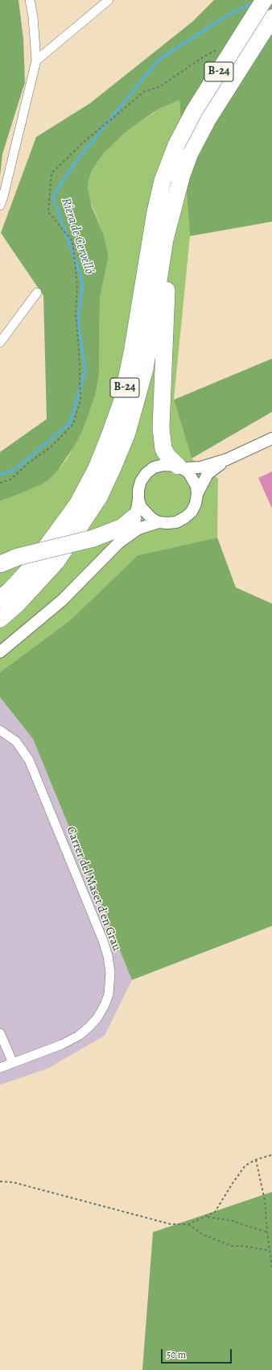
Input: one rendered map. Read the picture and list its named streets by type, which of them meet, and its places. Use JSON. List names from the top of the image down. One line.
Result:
{"streets":{"highway":["B-24"],"street":["Carrer del Maset d'en Grau"]},"water":["Riera de Cervelló"],"scale_bar":"50 m"}
